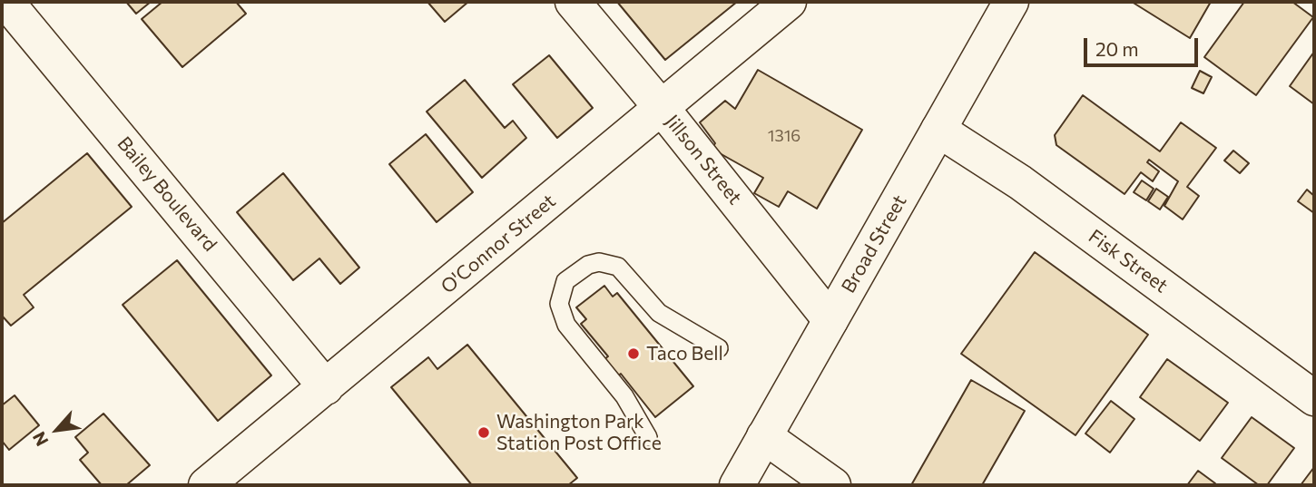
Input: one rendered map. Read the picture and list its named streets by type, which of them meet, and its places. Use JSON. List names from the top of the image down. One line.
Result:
{"streets":{"street":["Jillson Street","Bailey Boulevard","O'Connor Street","Broad Street","Fisk Street"]},"crossings":[["Jillson Street","O'Connor Street"],["Jillson Street","Broad Street"],["Bailey Boulevard","O'Connor Street"],["Broad Street","Fisk Street"]],"places":["Taco Bell","Washington Park Station Post Office"],"house_numbers":["1316"],"scale_bar":"20 m","north":"bottom left"}
